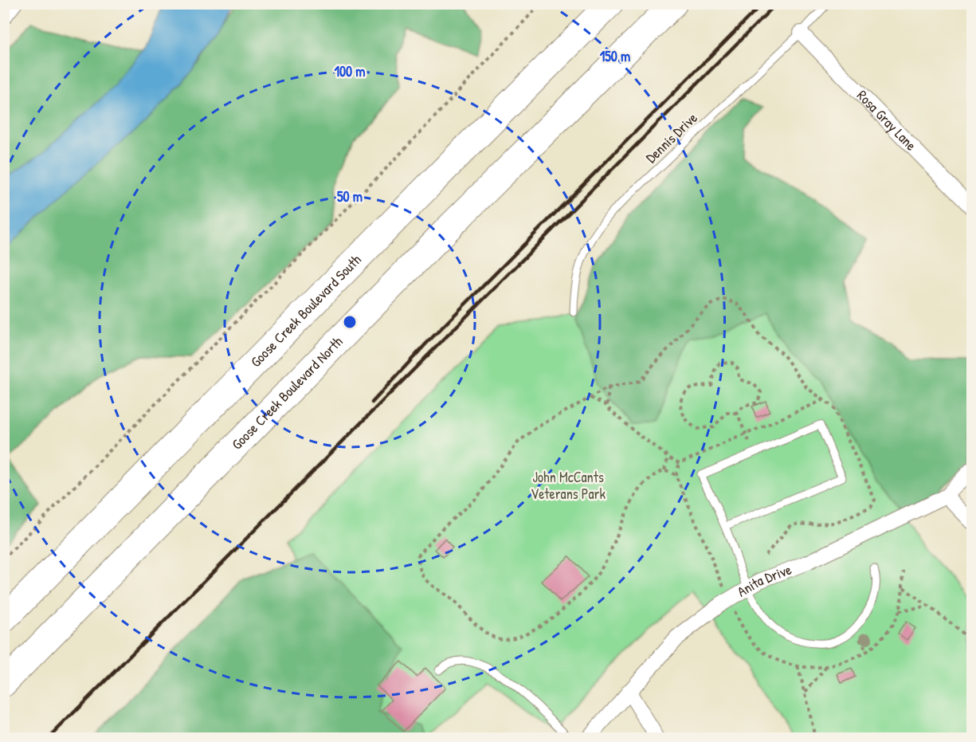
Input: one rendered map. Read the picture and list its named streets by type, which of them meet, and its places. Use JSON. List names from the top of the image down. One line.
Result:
{"streets":{"highway":["Goose Creek Boulevard South","Goose Creek Boulevard North"],"street":["Rosa Gray Lane","Anita Drive"],"lane":["Dennis Drive"]},"crossings":[["Rosa Gray Lane","Dennis Drive"]],"parks":["John McCants Veterans Park"],"rings":["150 m","100 m","50 m"]}
